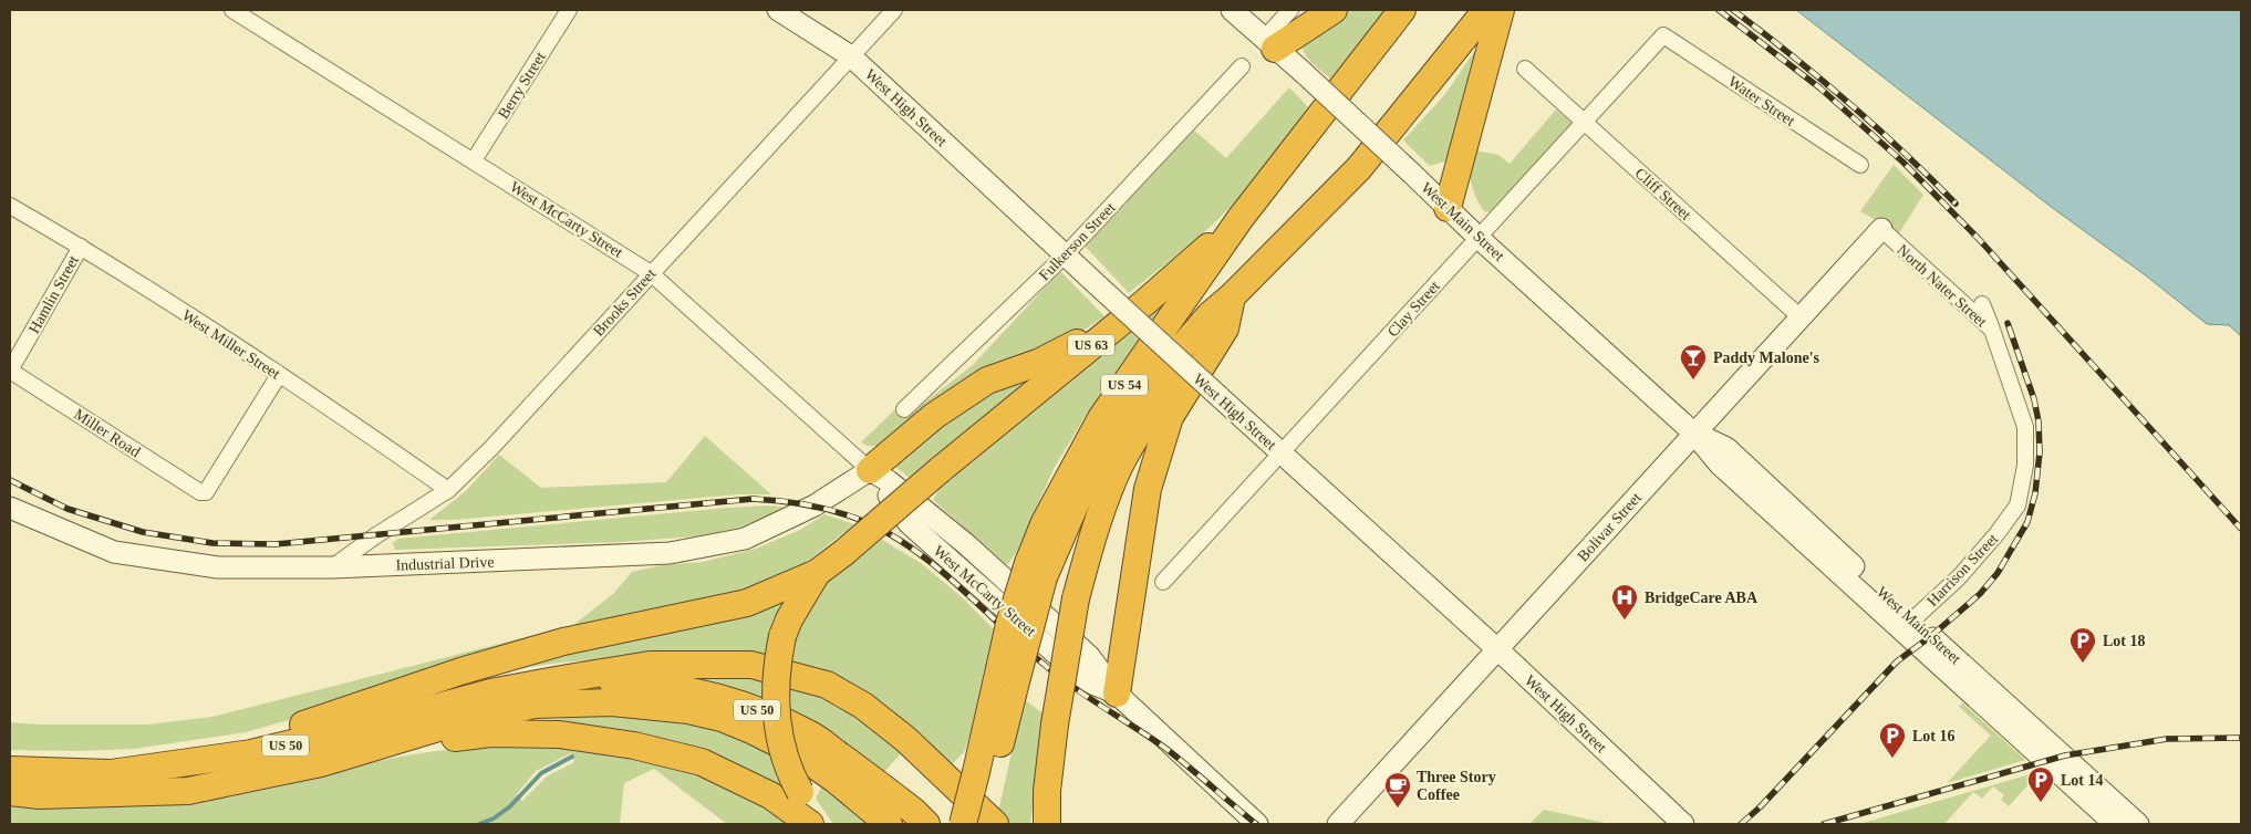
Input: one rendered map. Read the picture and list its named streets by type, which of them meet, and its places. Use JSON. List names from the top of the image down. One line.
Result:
{"streets":{"highway":["US 63","US 54","US 50"],"main road":["West High Street","West McCarty Street","West Main Street","Bolivar Street","Industrial Drive"],"street":["Berry Street","Water Street","Cliff Street","Fulkerson Street","North Nater Street","Hamlin Street","Brooks Street","Clay Street","West Miller Street","Miller Road","Harrison Street"]},"crossings":[["Berry Street","West McCarty Street"],["Water Street","Clay Street"],["West High Street","Fulkerson Street"],["West High Street","Brooks Street"],["West High Street","Clay Street"],["West High Street","Bolivar Street"],["Cliff Street","Clay Street"],["Cliff Street","Bolivar Street"],["West McCarty Street","Brooks Street"],["West McCarty Street","Industrial Drive"],["West Main Street","Clay Street"],["West Main Street","Bolivar Street"],["West Main Street","Harrison Street"],["North Nater Street","Bolivar Street"],["North Nater Street","Harrison Street"],["Hamlin Street","West Miller Street"],["Hamlin Street","Miller Road"],["Brooks Street","West Miller Street"],["Brooks Street","Industrial Drive"],["West Miller Street","Miller Road"],["US 63","US 54"]],"places":{"bar":["Paddy Malone's"],"hospital":["BridgeCare ABA"],"parking":["Lot 18","Lot 16","Lot 14"],"cafe":["Three Story Coffee"]}}
